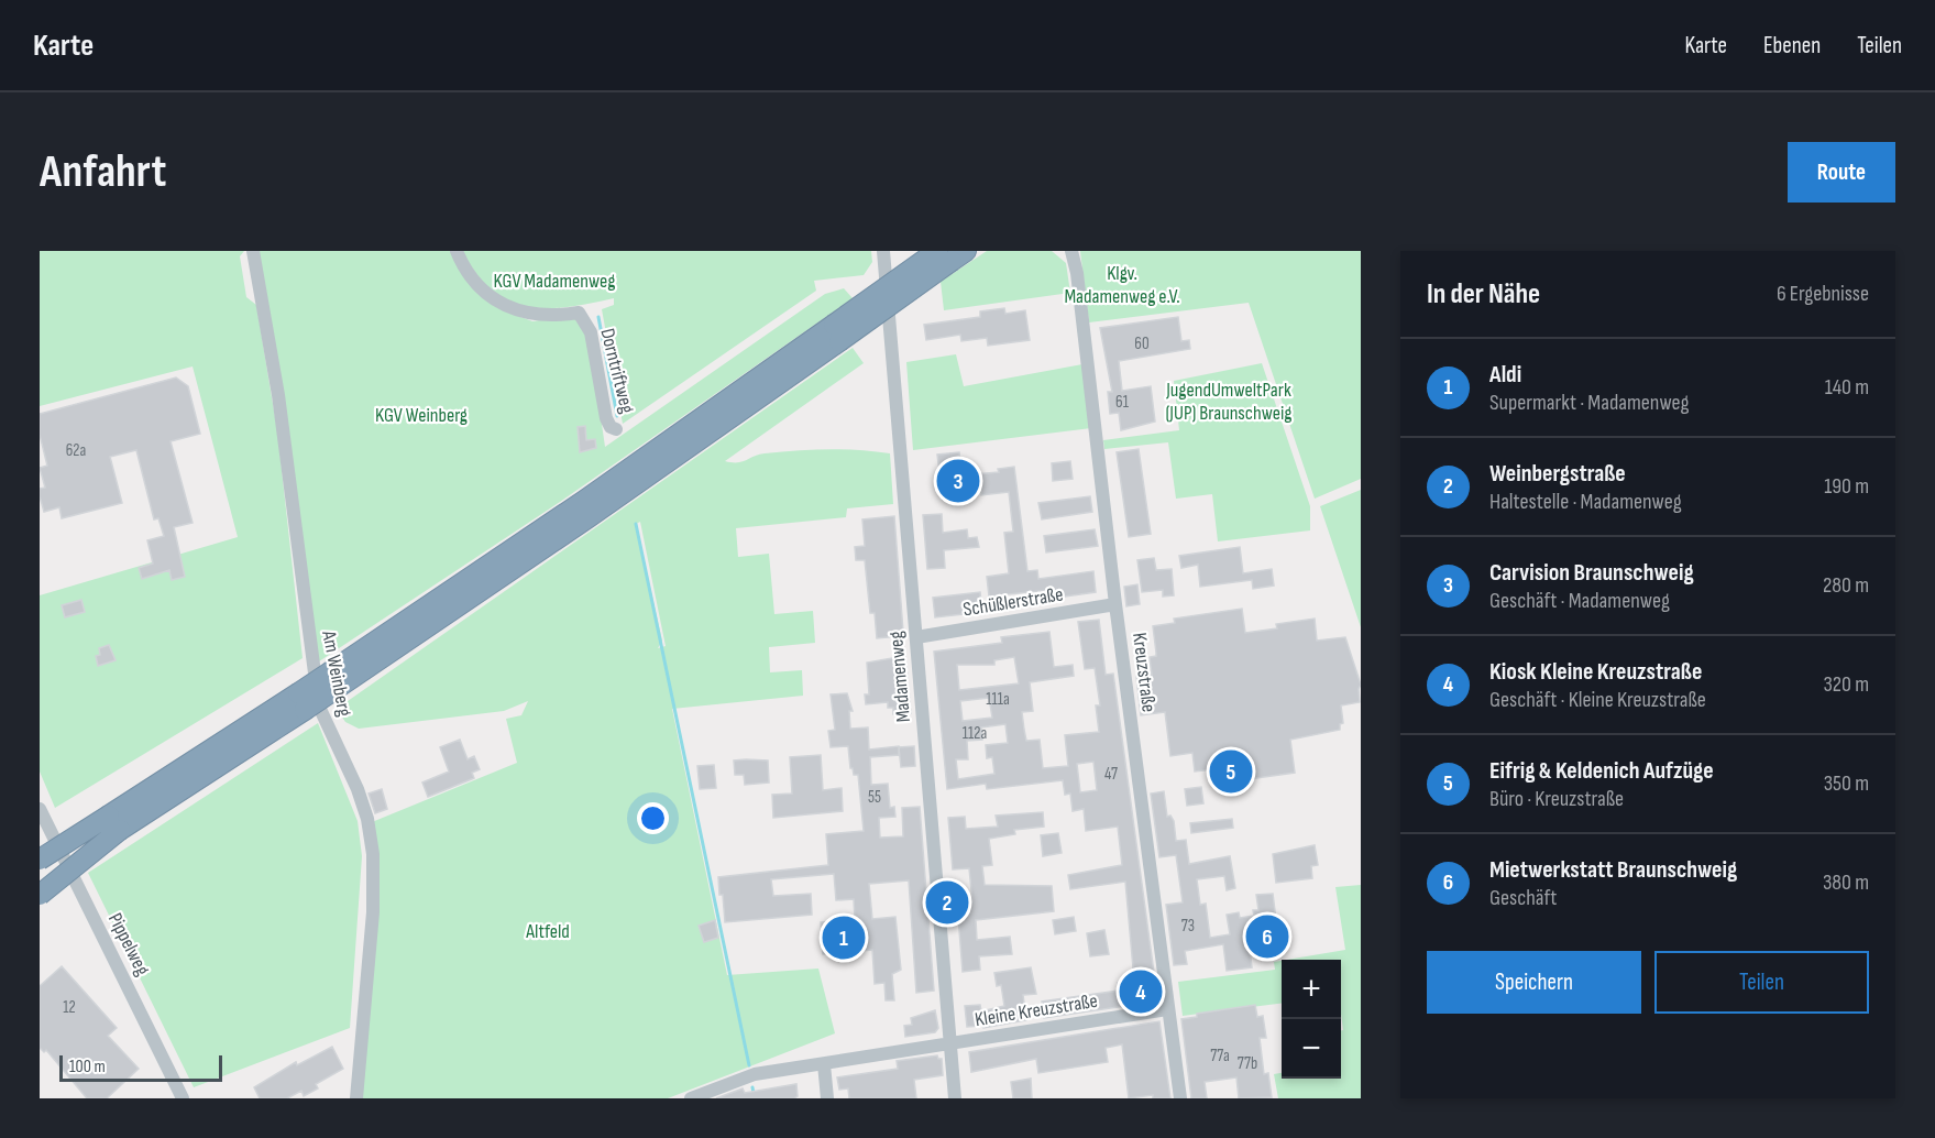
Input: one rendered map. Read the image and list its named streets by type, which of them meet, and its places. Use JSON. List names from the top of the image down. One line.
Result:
{"streets":{"street":["Dorntriftweg","Schüßlerstraße","Kreuzstraße","Am Weinberg","Madamenweg","Pippelweg","Kleine Kreuzstraße"]},"crossings":[["Schüßlerstraße","Kreuzstraße"],["Schüßlerstraße","Madamenweg"],["Kreuzstraße","Kleine Kreuzstraße"],["Madamenweg","Kleine Kreuzstraße"]],"parks":["Klgv. Madamenweg e.V.","KGV Madamenweg","JugendUmweltPark (JUP) Braunschweig","KGV Weinberg","Altfeld"],"house_numbers":["60","61","62a","111a","112a","47","55","73","12","77a","77b"],"scale_bar":"100 m","page":{"header":"Karte","nav":["Karte","Ebenen","Teilen"],"buttons":["Route",["Speichern","Teilen"]],"title":"Anfahrt","heading":["In der Nähe","6 Ergebnisse"],"list":[{"mark":"1","name":"Aldi","note":"Supermarkt · Madamenweg","value":"140 m"},{"mark":"2","name":"Weinbergstraße","note":"Haltestelle · Madamenweg","value":"190 m"},{"mark":"3","name":"Carvision Braunschweig","note":"Geschäft · Madamenweg","value":"280 m"},{"mark":"4","name":"Kiosk Kleine Kreuzstraße","note":"Geschäft · Kleine Kreuzstraße","value":"320 m"},{"mark":"5","name":"Eifrig & Keldenich Aufzüge","note":"Büro · Kreuzstraße","value":"350 m"},{"mark":"6","name":"Mietwerkstatt Braunschweig","note":"Geschäft","value":"380 m"}],"pins":["3","5","2","6","1","4"],"map_buttons":["+","−"],"scale":"100 m"}}
